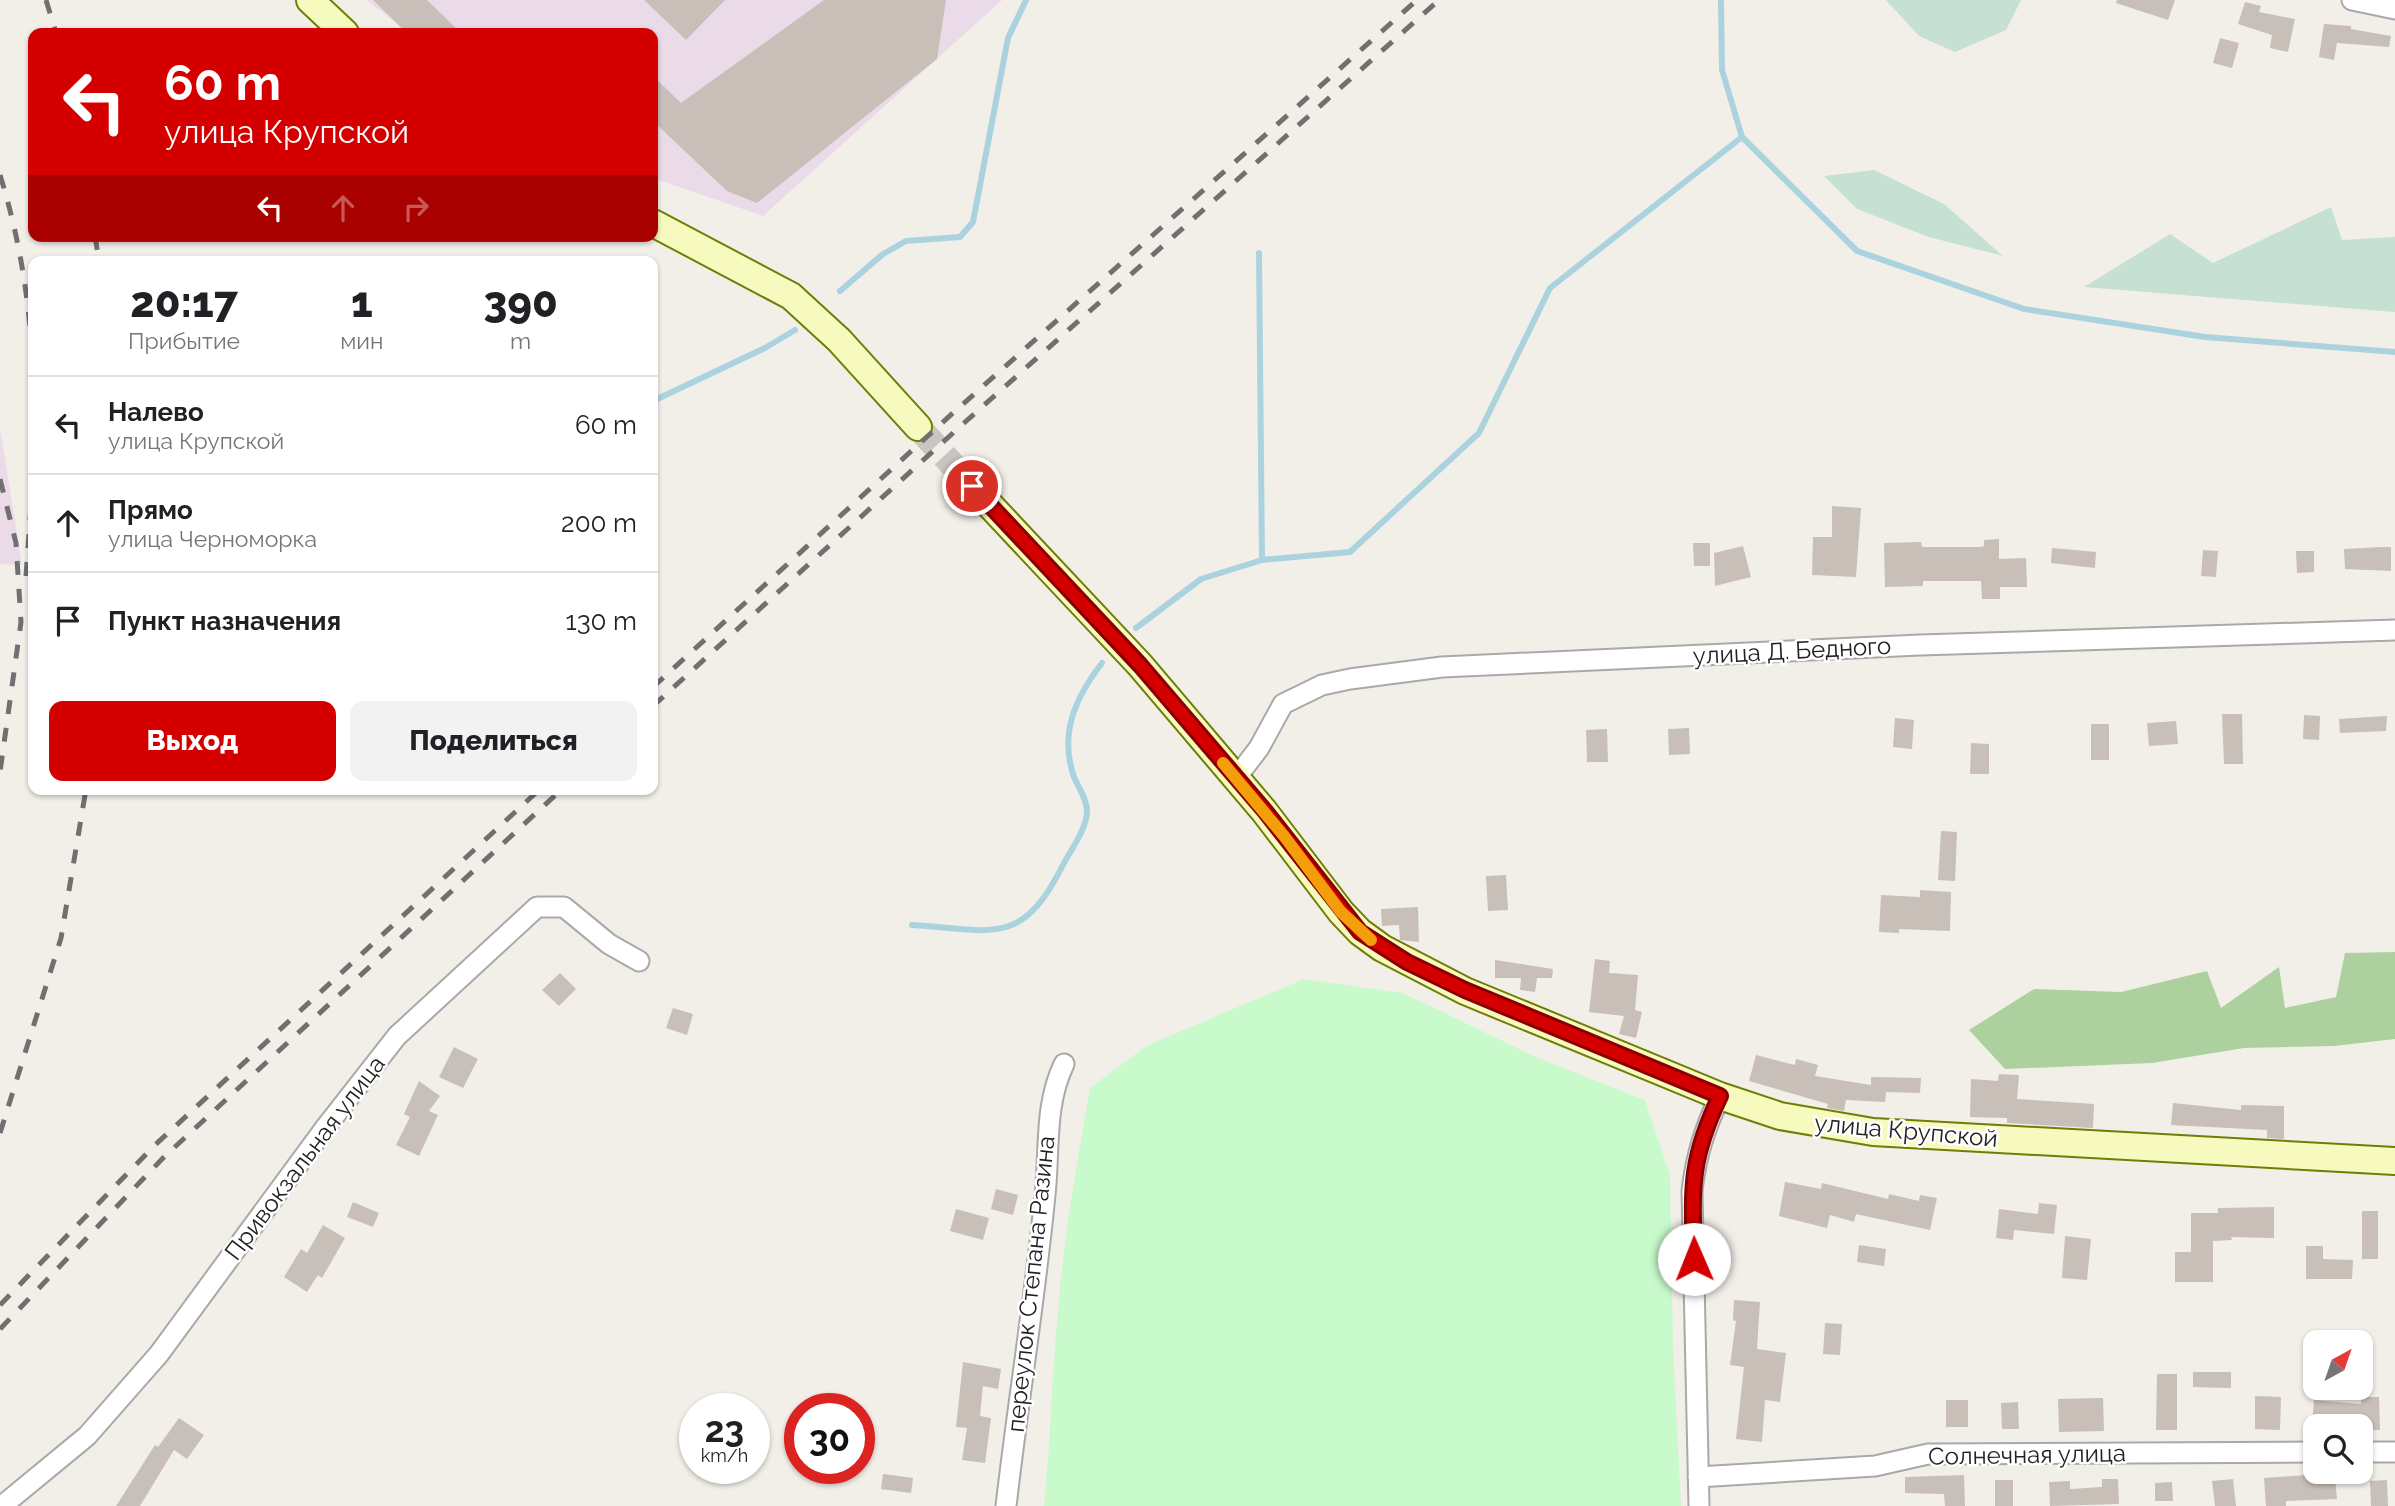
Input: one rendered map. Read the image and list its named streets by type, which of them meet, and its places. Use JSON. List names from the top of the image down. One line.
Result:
{"streets":{"street":["улица Д. Бедного","улица Крупской","Привокзальная улица","переулок Степана Разина","Солнечная улица"]},"crossings":[["улица Д. Бедного","улица Крупской"]],"north":"top right","page":{"turn":["60 m","улица Крупской"],"eta":["20:17","Прибытие","1","мин","390","m"],"list":[{"name":"Налево","note":"улица Крупской","value":"60 m"},{"name":"Прямо","note":"улица Черноморка","value":"200 m"},{"name":"Пункт назначения","value":"130 m"}],"buttons":["Выход","Поделиться"],"speed":"23 km/h","limit":"30"}}
